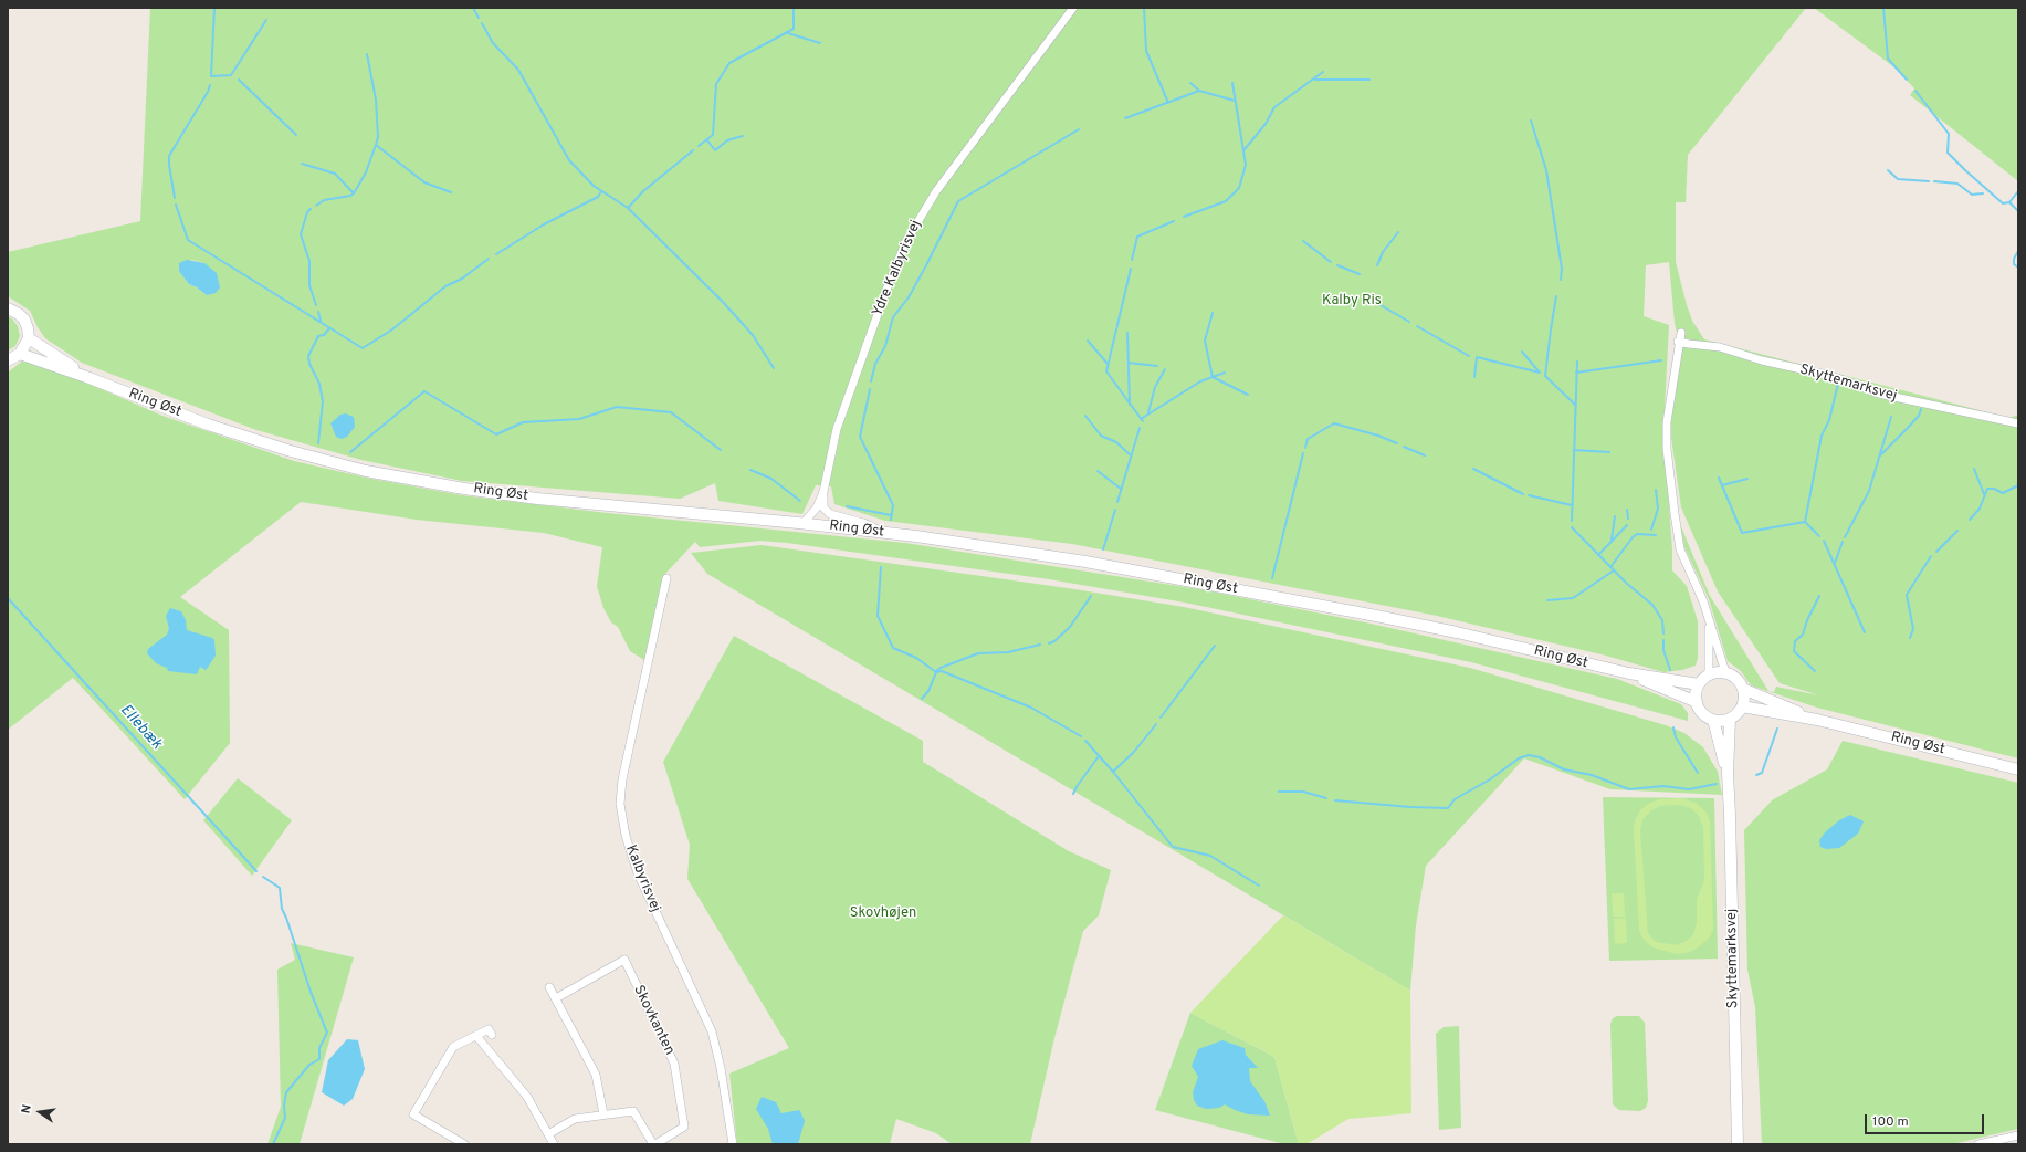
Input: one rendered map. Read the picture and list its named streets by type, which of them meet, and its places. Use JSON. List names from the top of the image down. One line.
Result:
{"streets":{"main road":["Skyttemarksvej","Ring Øst"],"street":["Ydre Kalbyrisvej","Kalbyrisvej","Skovkanten"]},"crossings":[["Ydre Kalbyrisvej","Ring Øst"],["Skyttemarksvej","Ring Øst"]],"water":["Ellebæk"],"parks":["Kalby Ris","Skovhøjen"],"scale_bar":"100 m","north":"left"}
